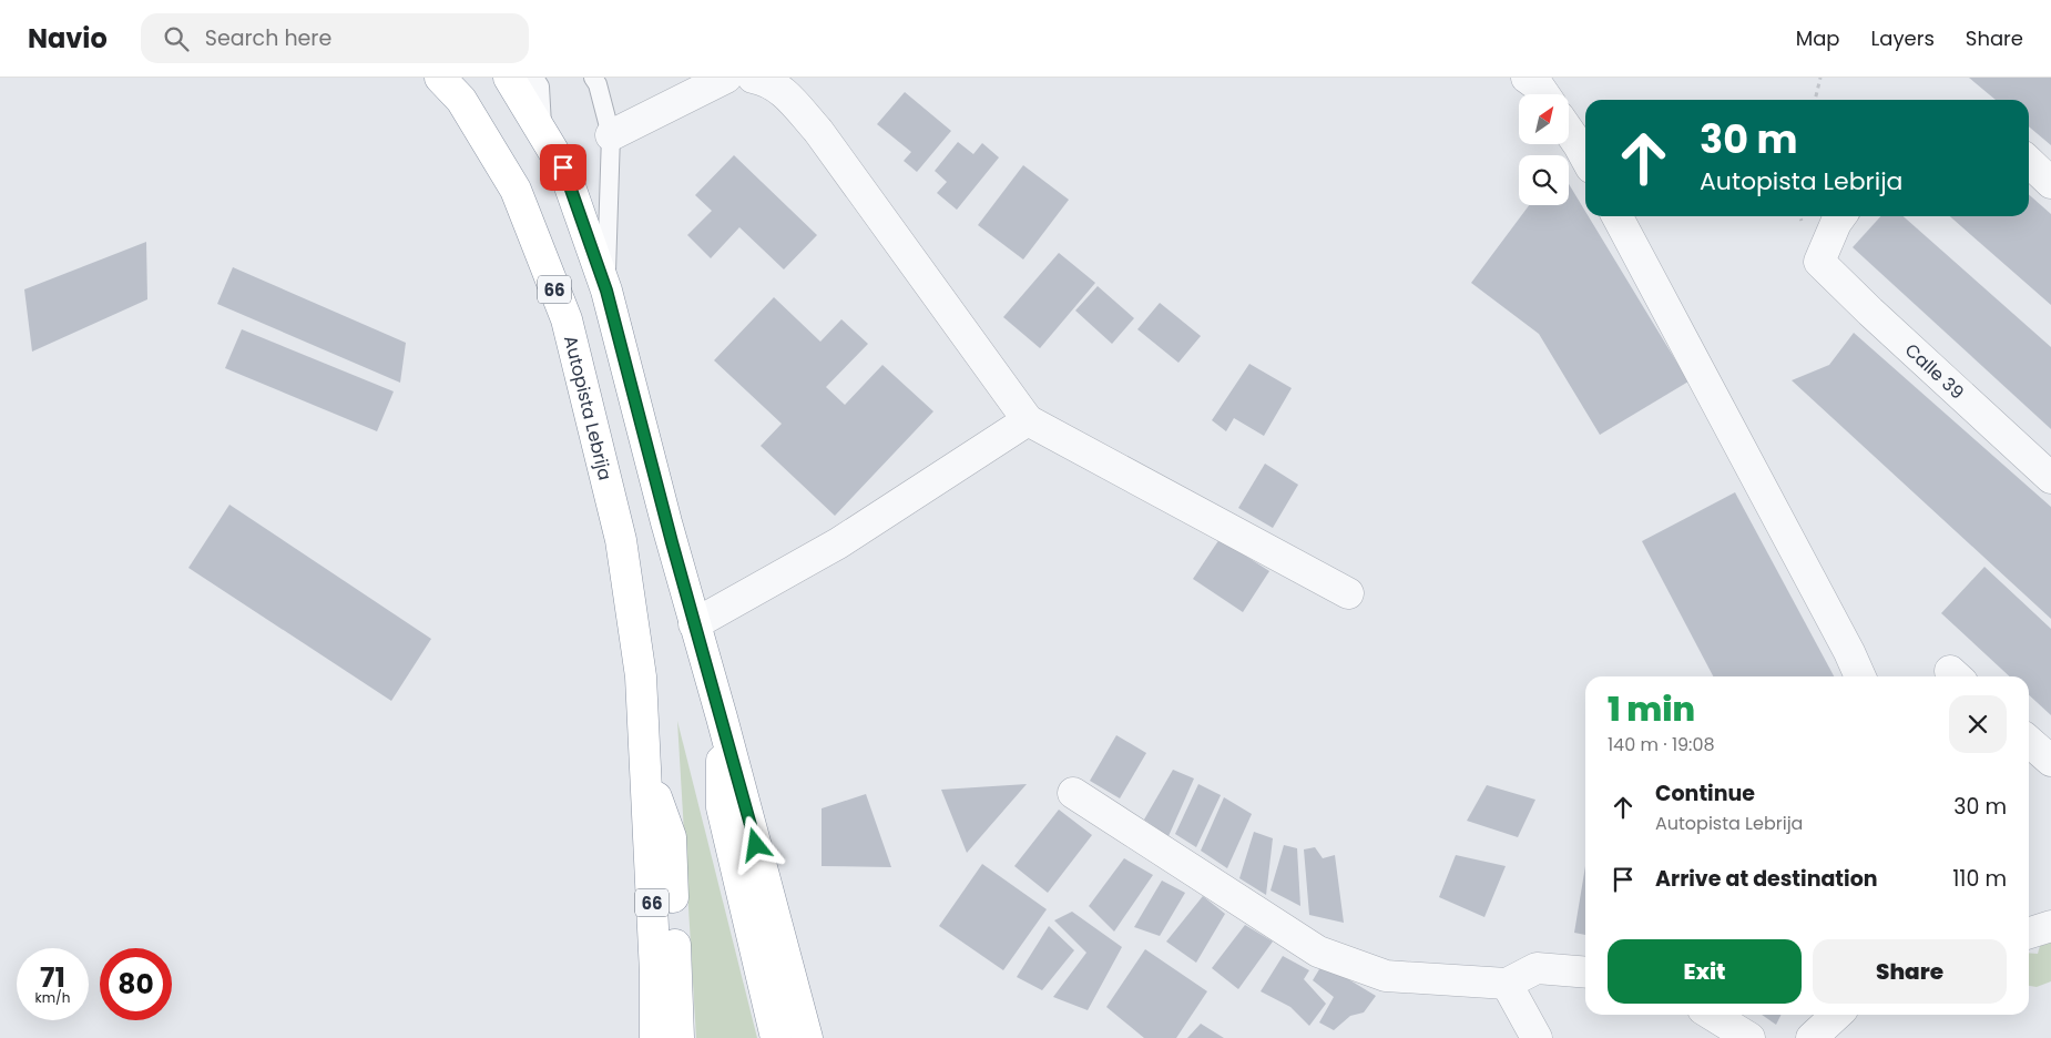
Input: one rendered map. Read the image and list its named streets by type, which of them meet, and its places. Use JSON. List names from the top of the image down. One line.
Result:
{"streets":{"highway":["66","Autopista Lebrija"],"street":["Calle 39"]},"crossings":[["66","Autopista Lebrija"]],"north":"top right","page":{"header":"Navio","search":"Search here","nav":["Map","Layers","Share"],"turn":["30 m","Autopista Lebrija"],"heading":["1 min","140 m · 19:08"],"list":[{"name":"Continue","note":"Autopista Lebrija","value":"30 m"},{"name":"Arrive at destination","value":"110 m"}],"buttons":["Exit","Share"],"speed":"71 km/h","limit":"80"}}
